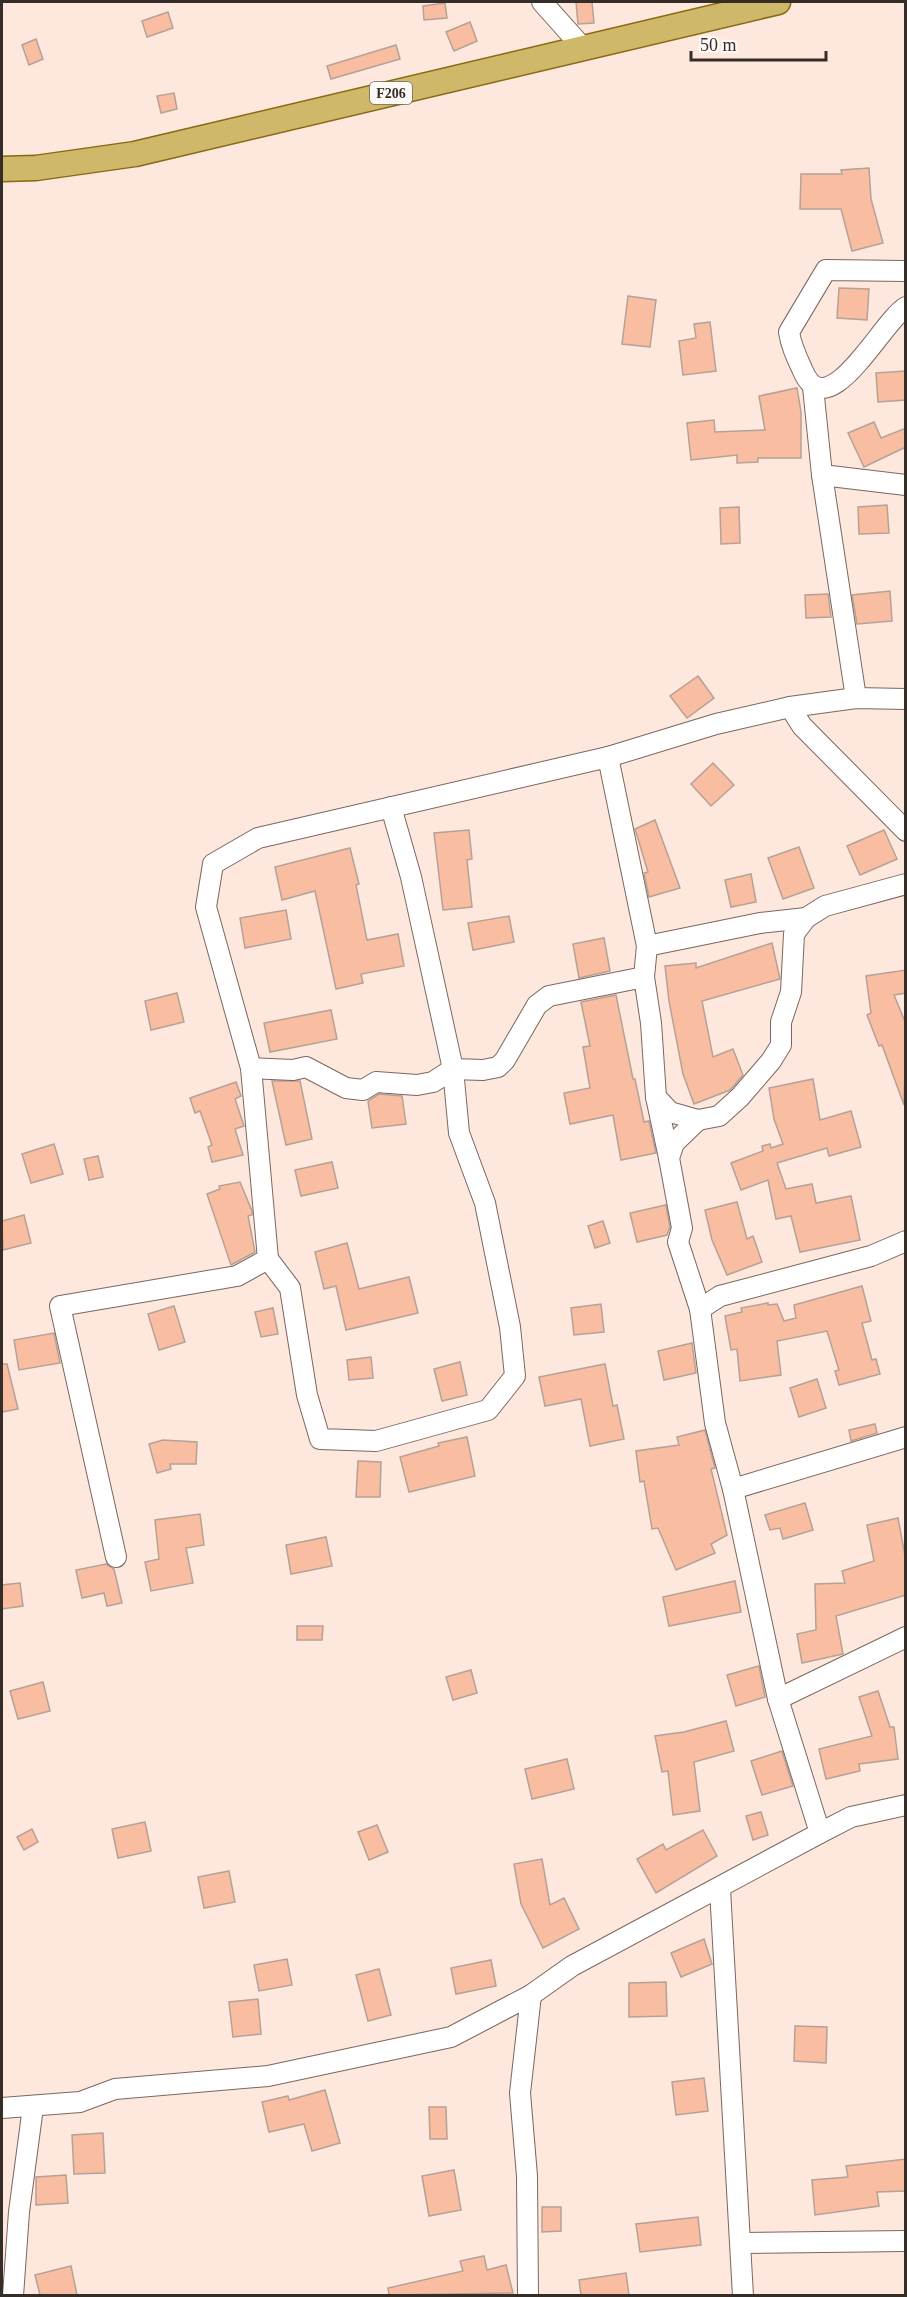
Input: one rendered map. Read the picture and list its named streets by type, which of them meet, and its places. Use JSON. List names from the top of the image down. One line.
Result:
{"streets":{"main road":["F206"]},"scale_bar":"50 m"}
